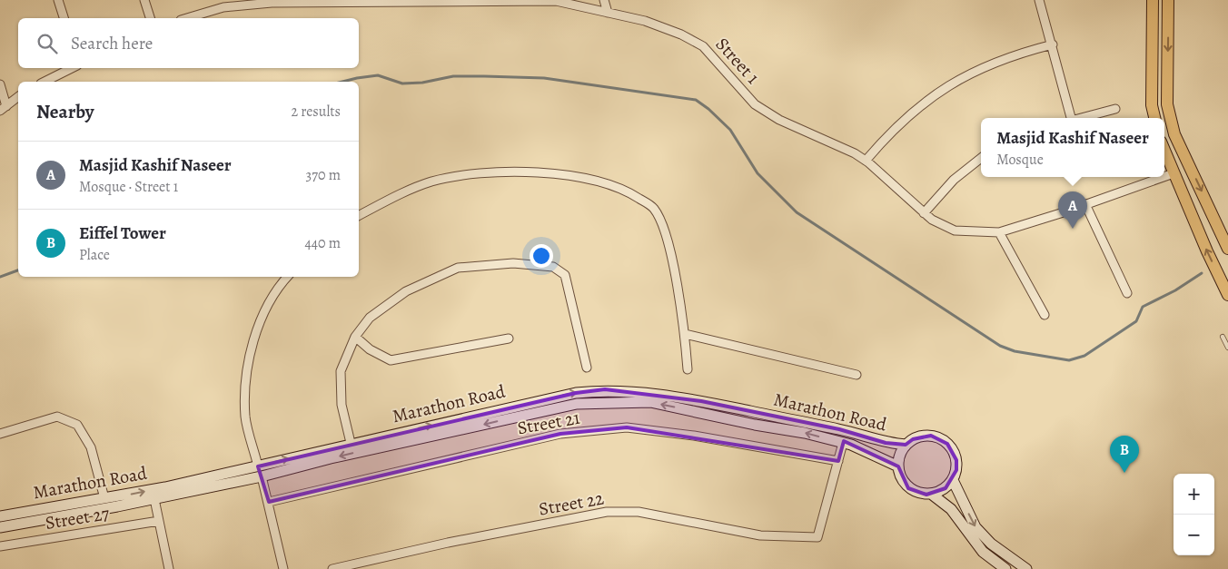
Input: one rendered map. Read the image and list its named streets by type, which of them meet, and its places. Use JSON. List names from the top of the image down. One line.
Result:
{"streets":{"main road":["Marathon Road"],"street":["Street 1","Street 21","Street 22","Street 27"]},"crossings":[["Street 21","Street 22"]],"page":{"search":"Search here","heading":["Nearby","2 results"],"popup":["Masjid Kashif Naseer","Mosque"],"list":[{"mark":"A","name":"Masjid Kashif Naseer","note":"Mosque · Street 1","value":"370 m"},{"mark":"B","name":"Eiffel Tower","note":"Place","value":"440 m"}],"pins":["A","B"],"map_buttons":["+","−"]}}
